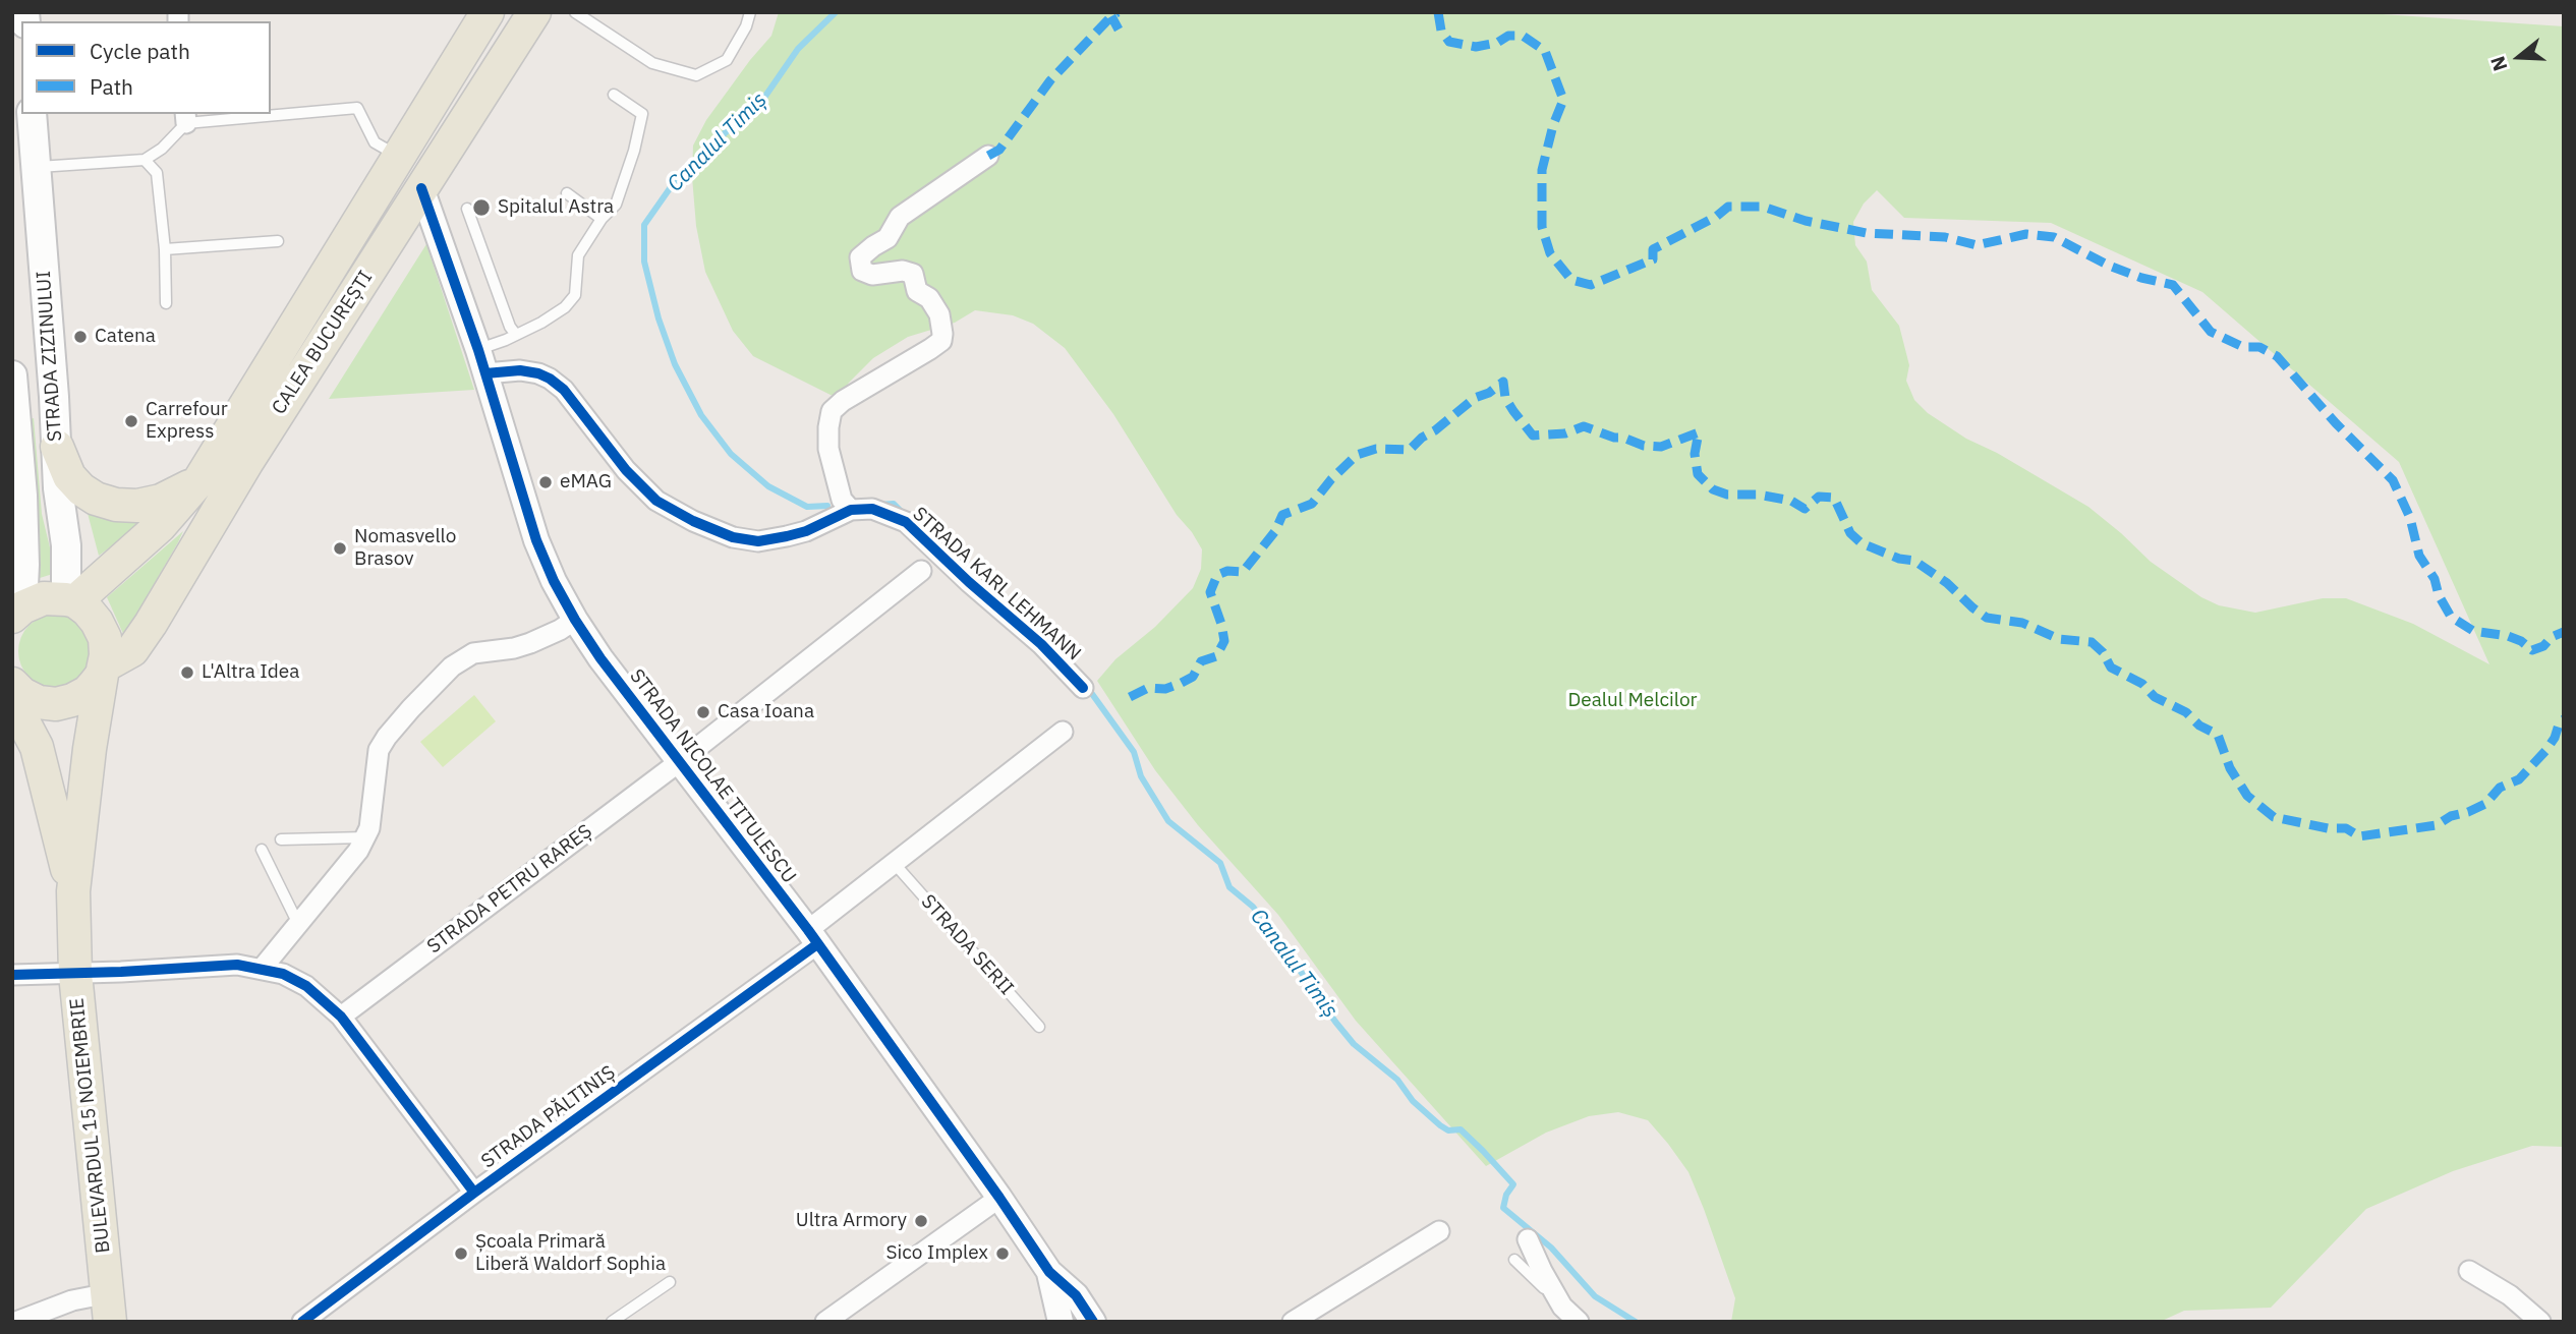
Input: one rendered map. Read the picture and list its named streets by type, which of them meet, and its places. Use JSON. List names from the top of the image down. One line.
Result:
{"streets":{"main road":["CALEA BUCUREȘTI","STRADA ZIZINULUI","BULEVARDUL 15 NOIEMBRIE"],"street":["STRADA KARL LEHMANN","STRADA NICOLAE TITULESCU","STRADA PETRU RAREȘ","STRADA PĂLTINIȘ"],"lane":["STRADA SERII"]},"crossings":[["CALEA BUCUREȘTI","STRADA ZIZINULUI"],["CALEA BUCUREȘTI","STRADA NICOLAE TITULESCU"],["CALEA BUCUREȘTI","BULEVARDUL 15 NOIEMBRIE"],["STRADA ZIZINULUI","BULEVARDUL 15 NOIEMBRIE"],["STRADA NICOLAE TITULESCU","STRADA PETRU RAREȘ"],["STRADA NICOLAE TITULESCU","STRADA PĂLTINIȘ"]],"water":["Canalul Timiș"],"parks":["Dealul Melcilor"],"places":["Spitalul Astra","Catena","Carrefour Express","eMAG","Nomasvello Brasov","L'Altra Idea","Casa Ioana","Ultra Armory","Școala Primară Liberă Waldorf Sophia","Sico Implex"],"legend":["Cycle path","Path"],"north":"left"}
